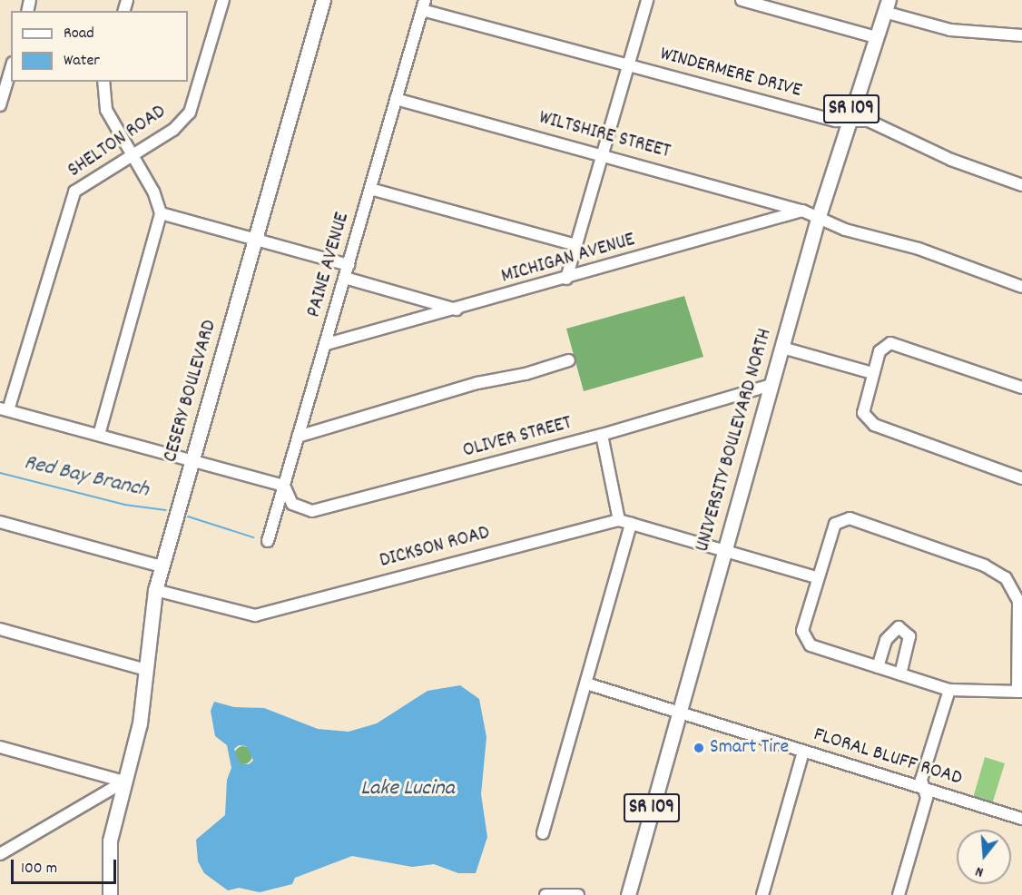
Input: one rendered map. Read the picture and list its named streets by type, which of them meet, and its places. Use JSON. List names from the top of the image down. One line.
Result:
{"streets":{"main road":["SR 109","CESERY BOULEVARD","UNIVERSITY BOULEVARD NORTH"],"street":["WINDERMERE DRIVE","WILTSHIRE STREET","SHELTON ROAD","MICHIGAN AVENUE","PAINE AVENUE","OLIVER STREET","DICKSON ROAD","FLORAL BLUFF ROAD"]},"crossings":[["WINDERMERE DRIVE","PAINE AVENUE"],["WINDERMERE DRIVE","UNIVERSITY BOULEVARD NORTH"],["WILTSHIRE STREET","MICHIGAN AVENUE"],["WILTSHIRE STREET","PAINE AVENUE"],["MICHIGAN AVENUE","PAINE AVENUE"],["PAINE AVENUE","OLIVER STREET"],["CESERY BOULEVARD","DICKSON ROAD"],["OLIVER STREET","UNIVERSITY BOULEVARD NORTH"],["UNIVERSITY BOULEVARD NORTH","FLORAL BLUFF ROAD"]],"water":["Red Bay Branch","Lake Lucina"],"places":["Smart Tire"],"legend":["Road","Water"],"scale_bar":"100 m","north":"bottom"}
